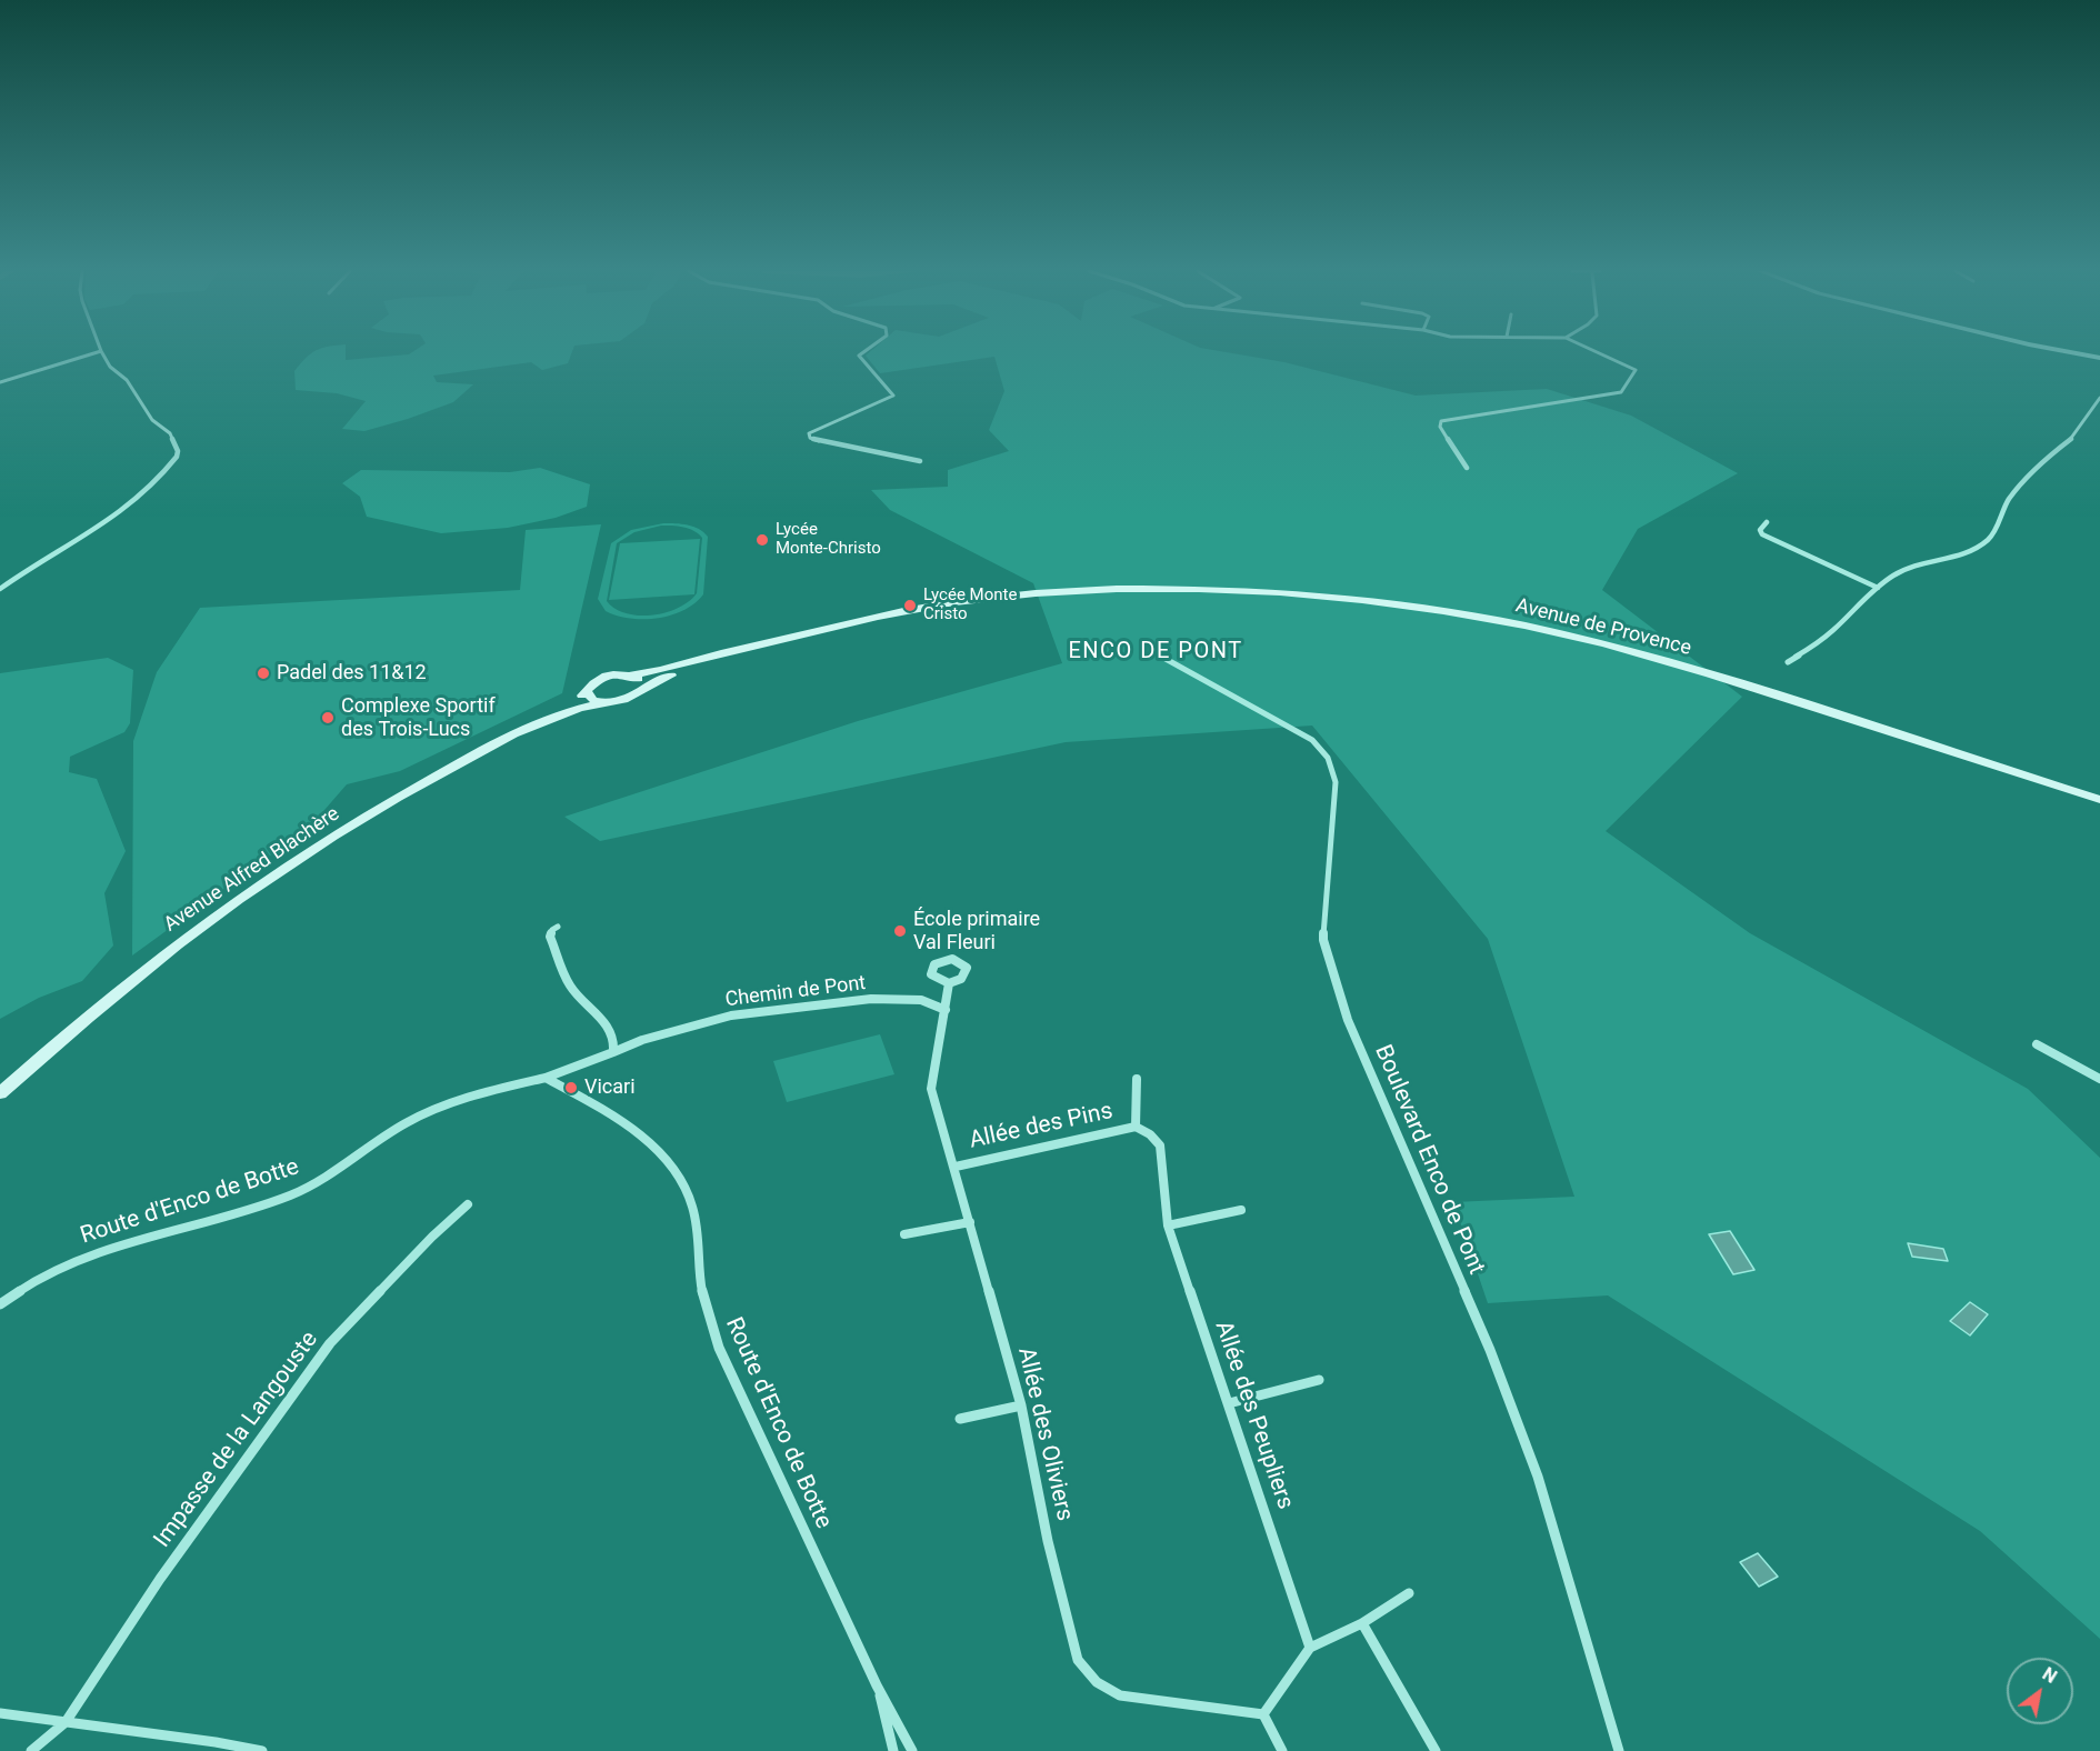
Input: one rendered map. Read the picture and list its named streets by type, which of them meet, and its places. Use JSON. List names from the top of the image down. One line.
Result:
{"streets":{"main road":["Avenue de Provence","Avenue Alfred Blachère"],"street":["Chemin de Pont","Allée des Pins","Boulevard Enco de Pont","Route d'Enco de Botte","Allée des Peupliers","Allée des Oliviers","Impasse de la Langouste"]},"crossings":[["Avenue de Provence","Avenue Alfred Blachère"],["Chemin de Pont","Route d'Enco de Botte"],["Chemin de Pont","Allée des Oliviers"],["Allée des Pins","Allée des Peupliers"],["Allée des Pins","Allée des Oliviers"]],"districts":["ENCO DE PONT"],"places":["Lycée Monte-Christo","Lycée Monte Cristo","Padel des 11&12","Complexe Sportif des Trois-Lucs","École primaire Val Fleuri","Vicari"],"north":"top right"}
